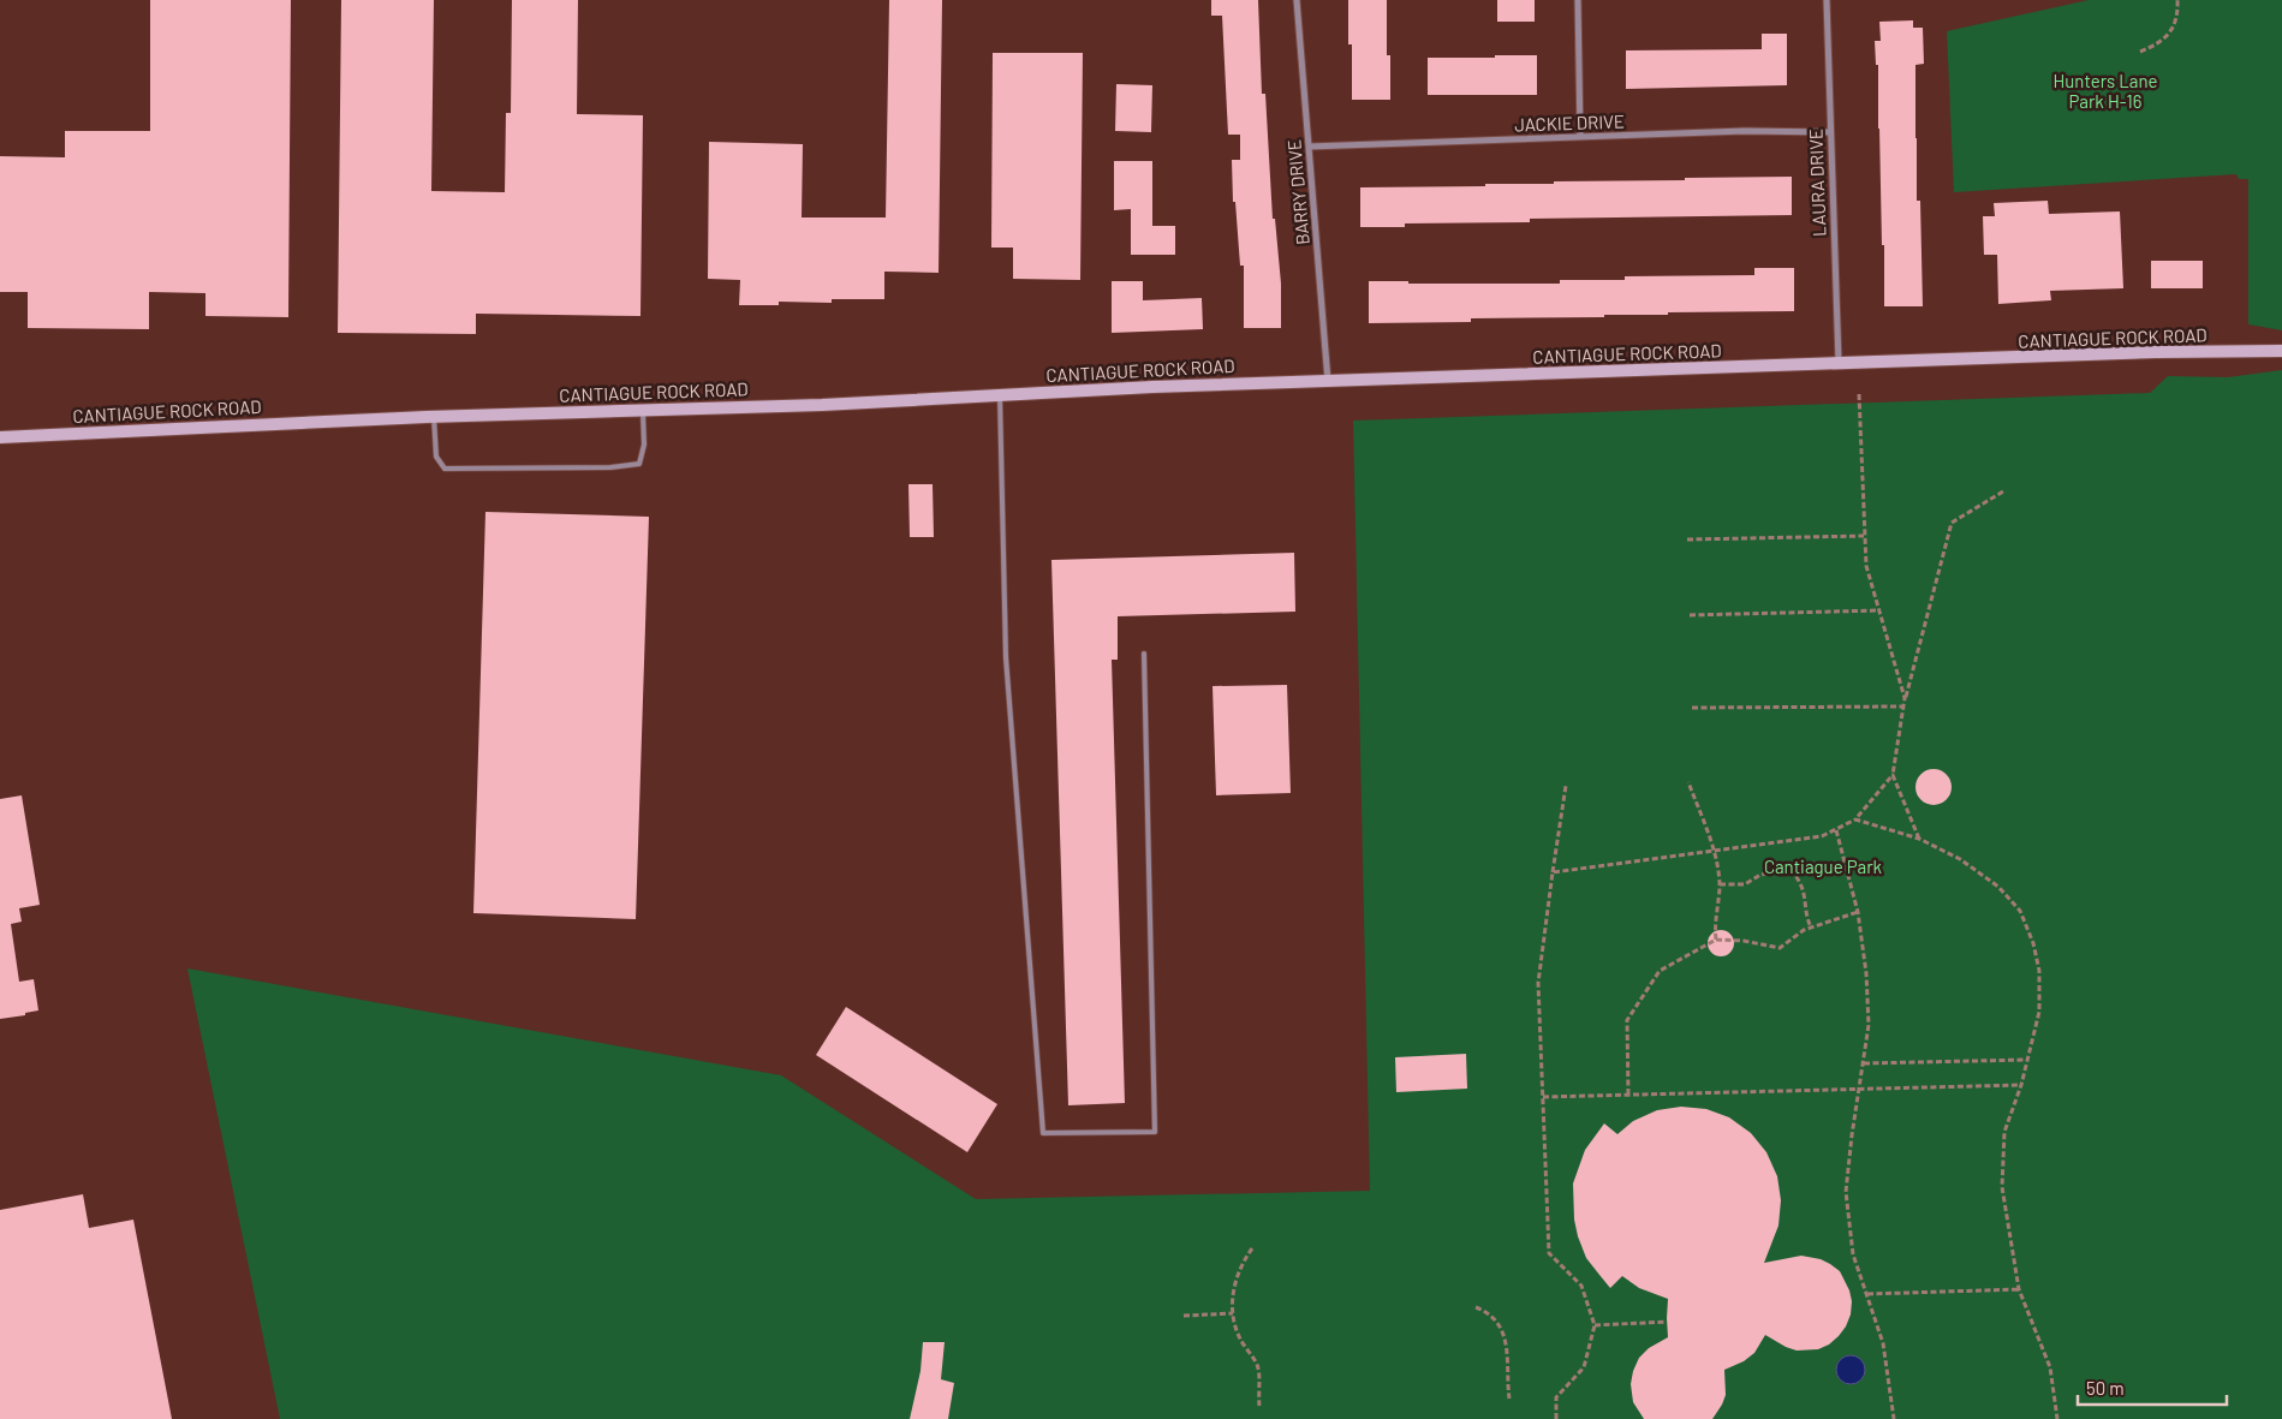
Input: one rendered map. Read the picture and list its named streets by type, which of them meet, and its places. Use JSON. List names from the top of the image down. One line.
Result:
{"streets":{"main road":["CANTIAGUE ROCK ROAD"],"street":["JACKIE DRIVE","LAURA DRIVE","BARRY DRIVE"]},"crossings":[["JACKIE DRIVE","LAURA DRIVE"],["JACKIE DRIVE","BARRY DRIVE"],["LAURA DRIVE","CANTIAGUE ROCK ROAD"],["BARRY DRIVE","CANTIAGUE ROCK ROAD"]],"parks":["Hunters Lane Park H-16","Cantiague Park"],"scale_bar":"50 m"}
